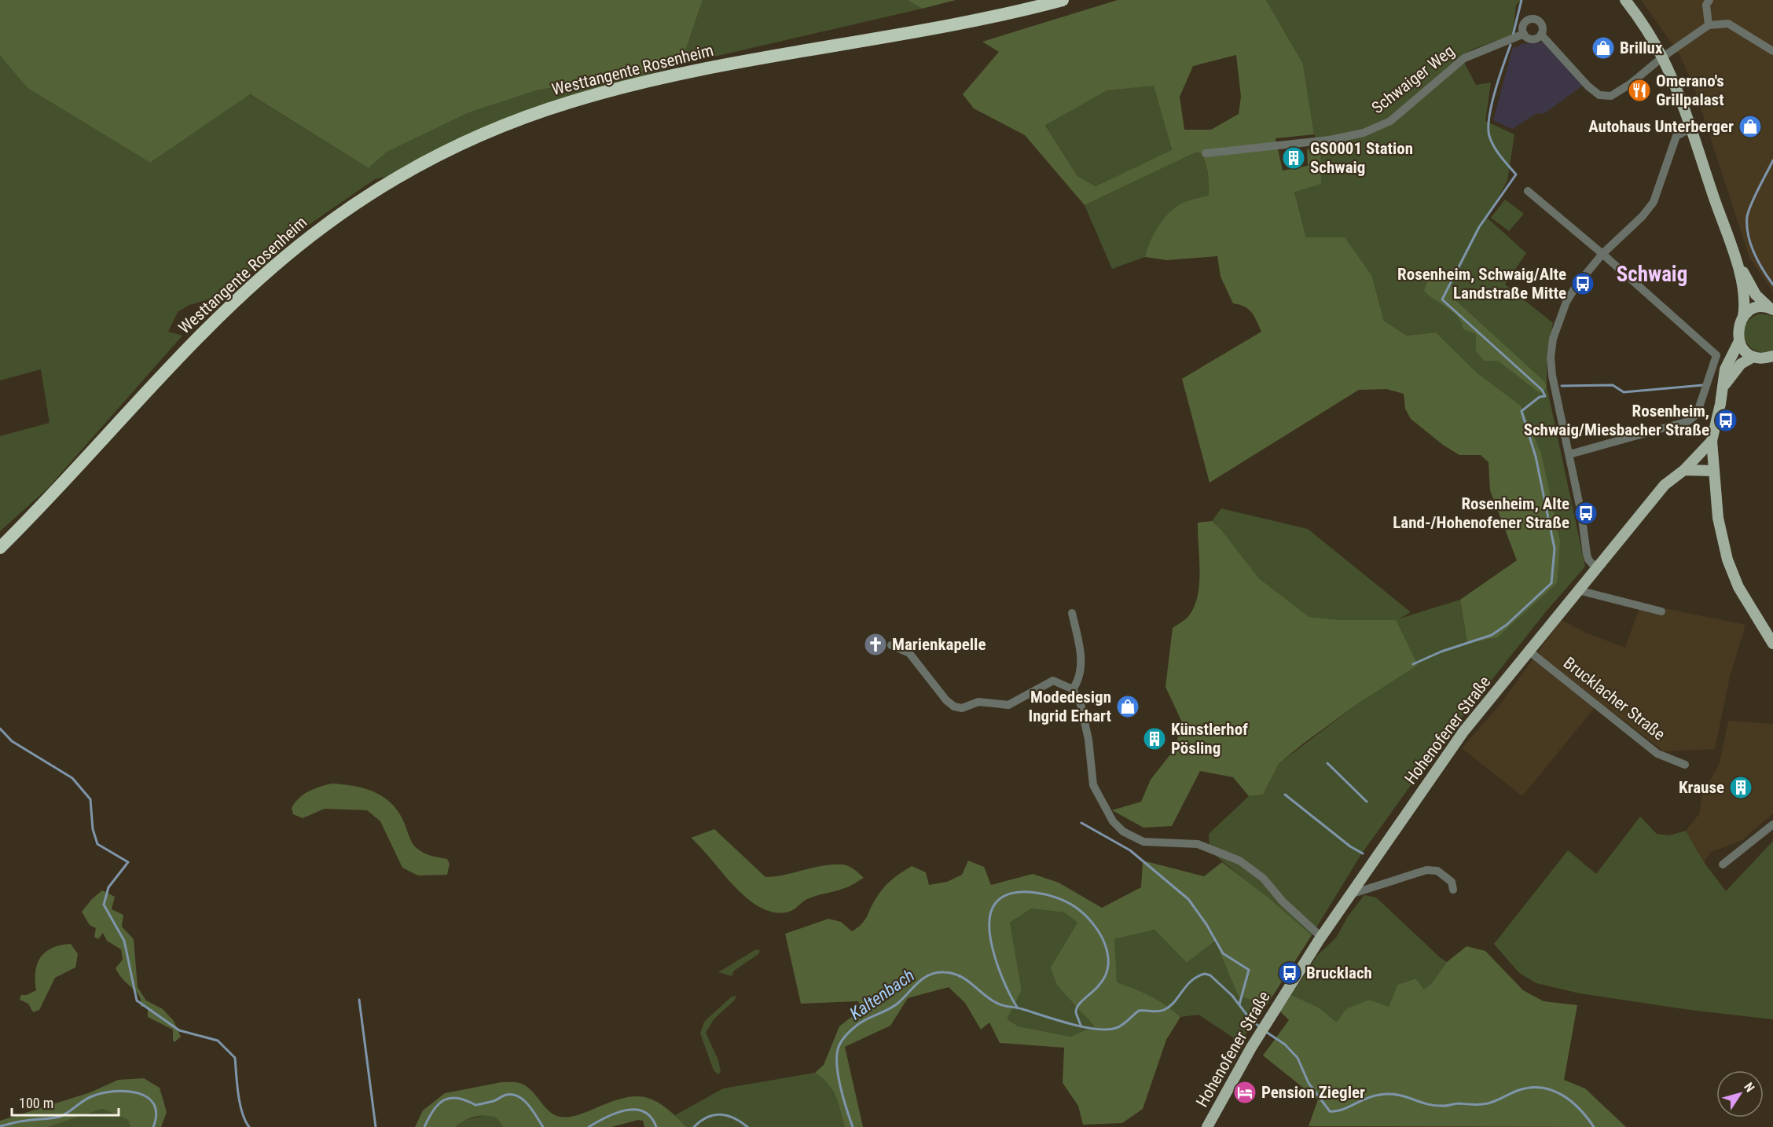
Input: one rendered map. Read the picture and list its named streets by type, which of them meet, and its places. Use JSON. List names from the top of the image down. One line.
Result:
{"streets":{"highway":["Westtangente Rosenheim"],"main road":["Hohenofener Straße"],"street":["Schwaiger Weg","Brucklacher Straße"]},"crossings":[["Brucklacher Straße","Hohenofener Straße"]],"districts":["Schwaig"],"water":["Kaltenbach"],"places":{"shop":["Brillux","Autohaus Unterberger","Modedesign Ingrid Erhart"],"restaurant":["Omerano's Grillpalast"],"building":["GS0001 Station Schwaig","Künstlerhof Pösling","Krause"],"bus stop":["Rosenheim, Schwaig/Alte Landstraße Mitte","Rosenheim, Schwaig/Miesbacher Straße","Rosenheim, Alte Land-/Hohenofener Straße","Brucklach"],"church":["Marienkapelle"],"hotel":["Pension Ziegler"]},"scale_bar":"100 m","north":"top right"}
